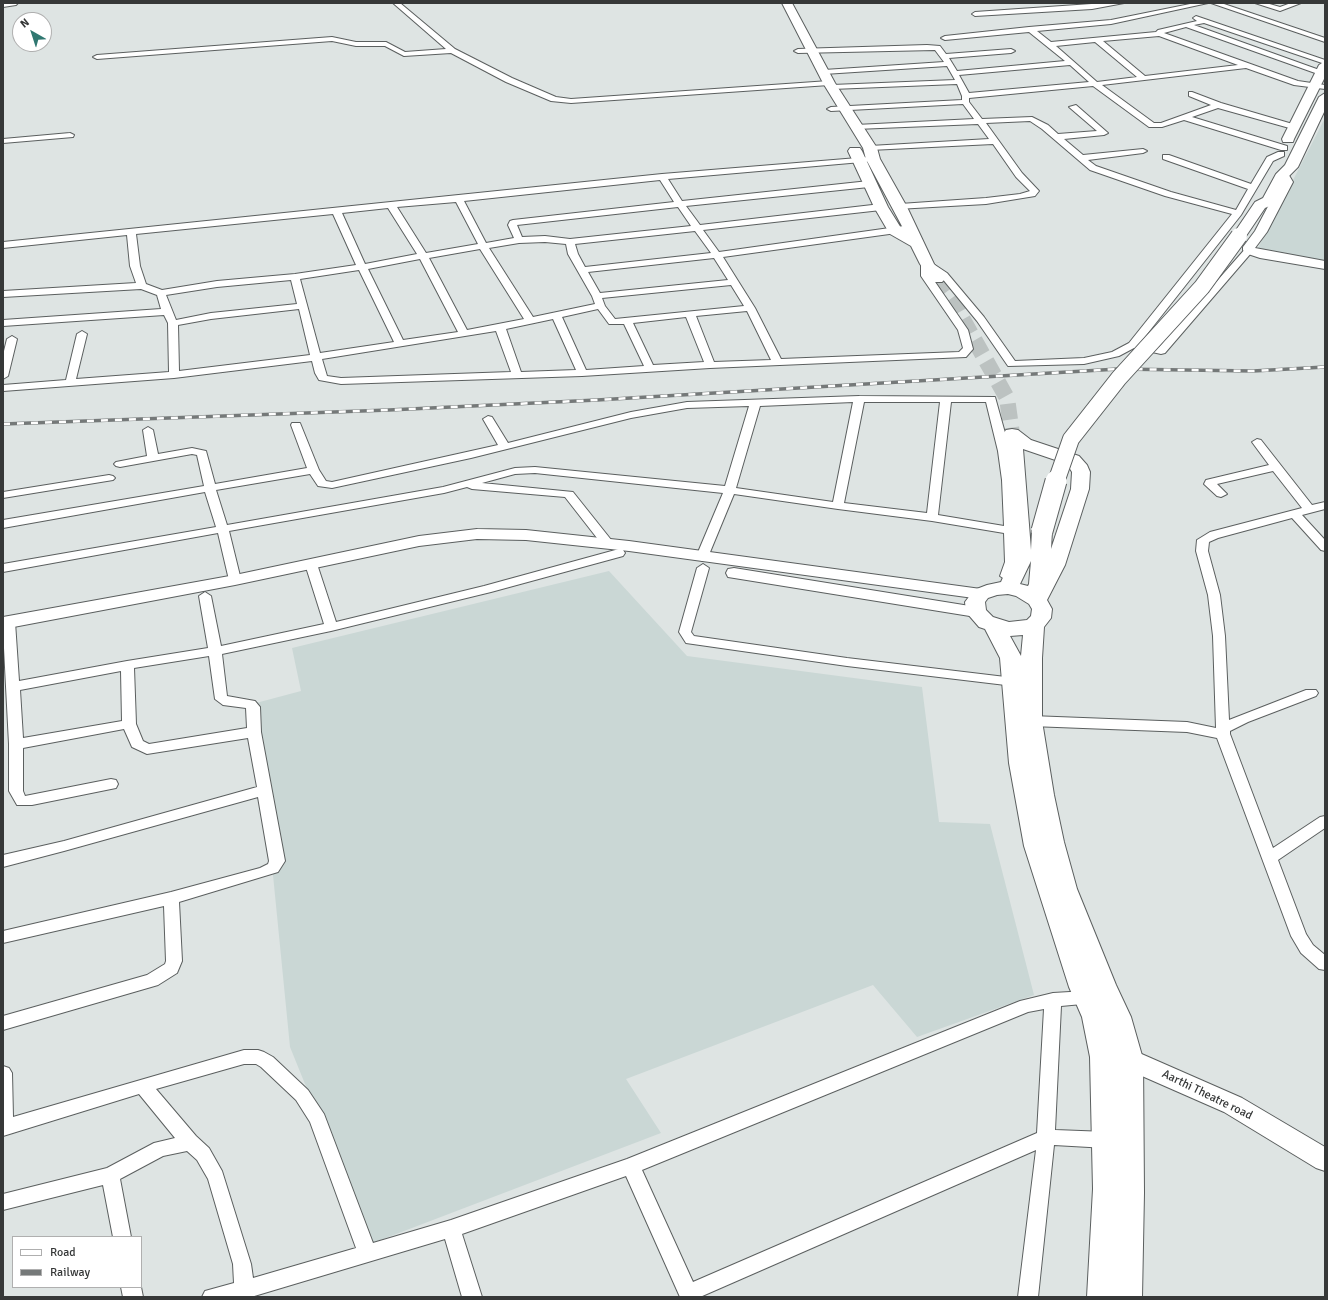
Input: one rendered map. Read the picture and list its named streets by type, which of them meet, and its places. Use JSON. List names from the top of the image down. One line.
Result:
{"streets":{"main road":["Aarthi Theatre road"]},"legend":["Road","Railway"],"north":"top left"}
